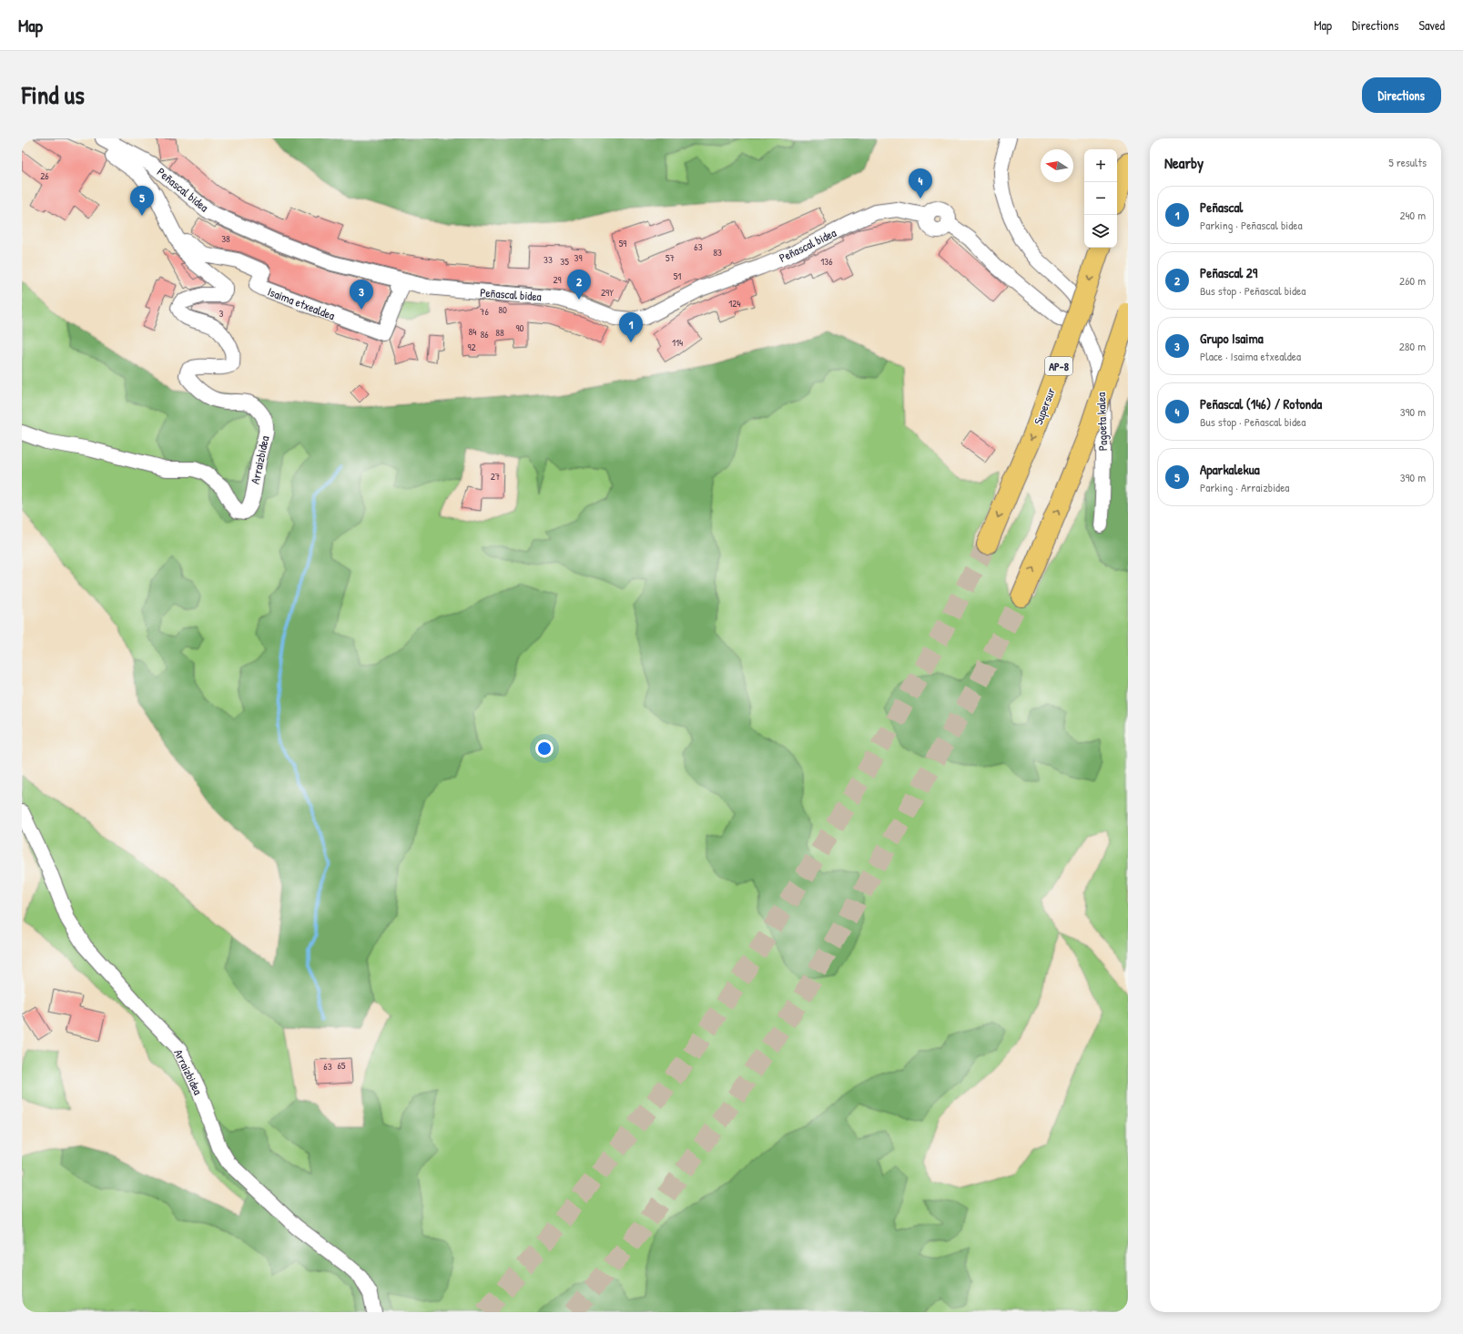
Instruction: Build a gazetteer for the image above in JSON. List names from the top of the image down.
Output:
{
  "streets": {
    "highway": ["AP-8", "Supersur"],
    "street": [
      "Peñascal bidea",
      "Isaima etxealdea",
      "Pagoeta kalea",
      "Arraizbidea"
    ]
  },
  "crossings": [
    ["Peñascal bidea", "Isaima etxealdea"],
    ["Peñascal bidea", "Pagoeta kalea"],
    ["Peñascal bidea", "Arraizbidea"]
  ],
  "house_numbers": [
    "26",
    "38",
    "59",
    "63",
    "83",
    "39",
    "57",
    "33",
    "35",
    "136",
    "51",
    "29",
    "29Y",
    "124",
    "80",
    "76",
    "3",
    "90",
    "84",
    "88",
    "86",
    "114",
    "92",
    "27",
    "65",
    "63"
  ],
  "north": "left",
  "page": {
    "header": "Map",
    "nav": ["Map", "Directions", "Saved"],
    "title": "Find us",
    "buttons": "Directions",
    "heading": ["Nearby", "5 results"],
    "map_buttons": ["+", "−"],
    "pins": [
      "4",
      "5",
      "2",
      "3",
      "1"
    ],
    "list": [
      {
        "mark": "1",
        "name": "Peñascal",
        "note": "Parking · Peñascal bidea",
        "value": "240 m"
      },
      {
        "mark": "2",
        "name": "Peñascal 29",
        "note": "Bus stop · Peñascal bidea",
        "value": "260 m"
      },
      {
        "mark": "3",
        "name": "Grupo Isaima",
        "note": "Place · Isaima etxealdea",
        "value": "280 m"
      },
      {
        "mark": "4",
        "name": "Peñascal (146) / Rotonda",
        "note": "Bus stop · Peñascal bidea",
        "value": "390 m"
      },
      {
        "mark": "5",
        "name": "Aparkalekua",
        "note": "Parking · Arraizbidea",
        "value": "390 m"
      }
    ]
  }
}
